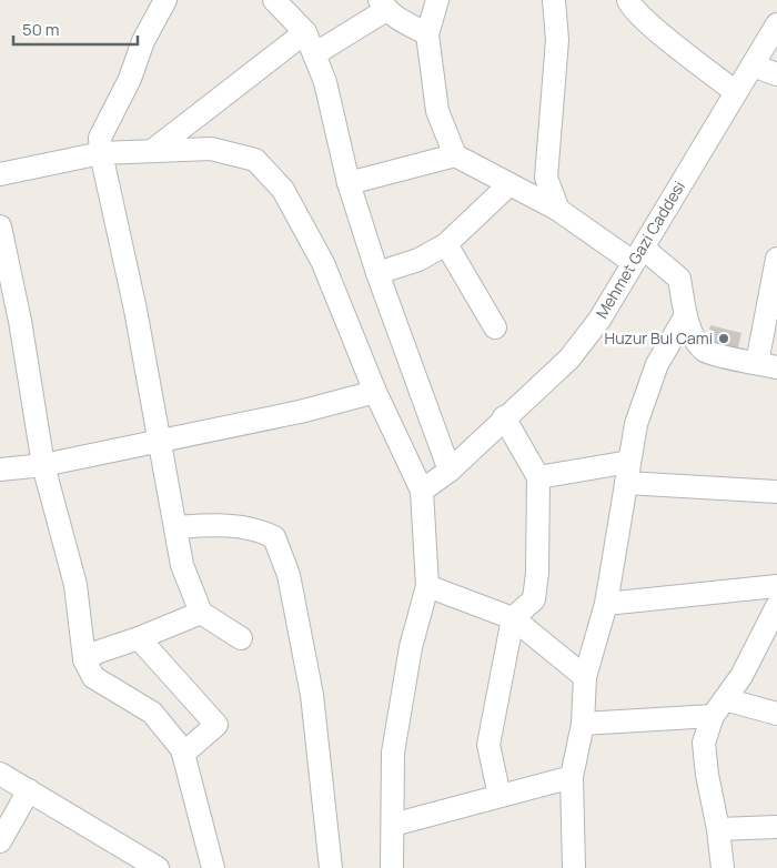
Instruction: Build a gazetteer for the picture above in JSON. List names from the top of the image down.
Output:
{
  "streets": {
    "street": ["Mehmet Gazi Caddesi"]
  },
  "places": ["Huzur Bul Cami"],
  "scale_bar": "50 m"
}
